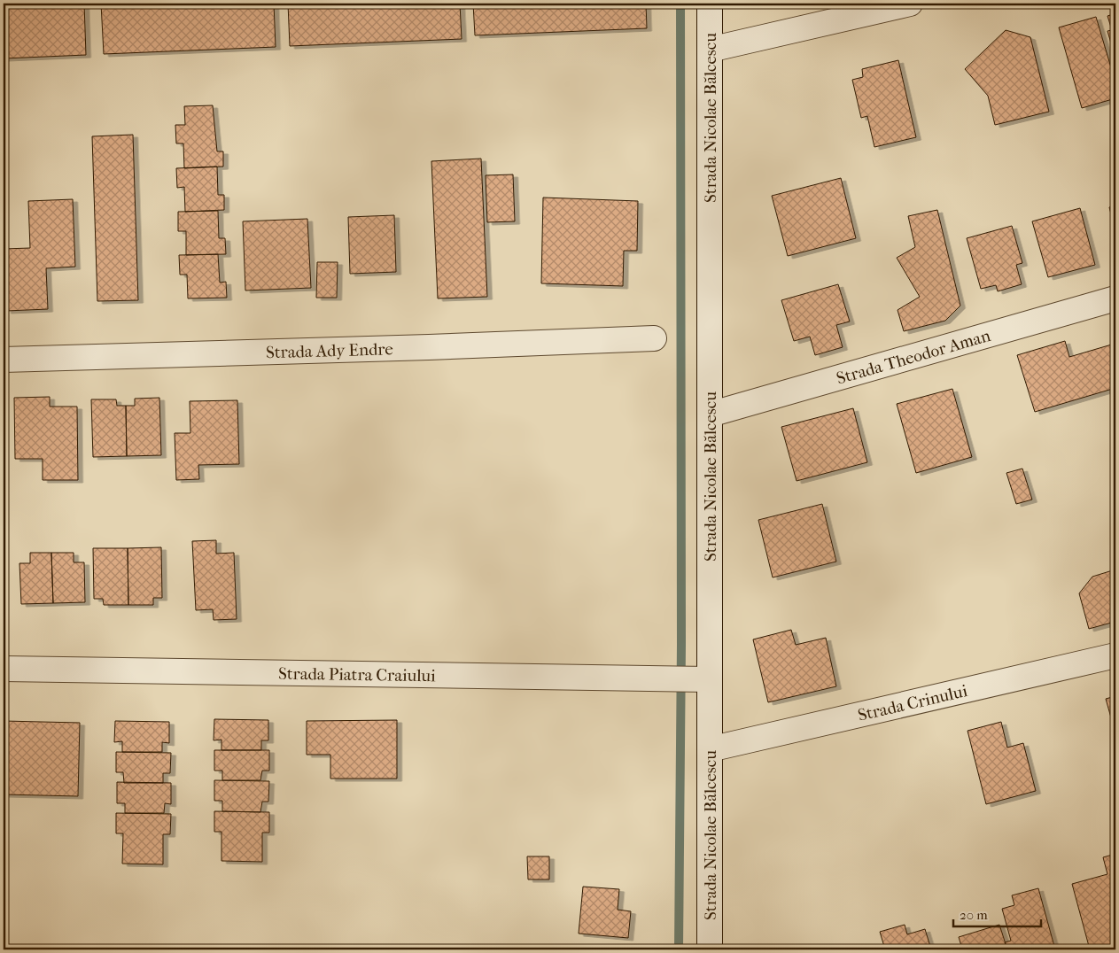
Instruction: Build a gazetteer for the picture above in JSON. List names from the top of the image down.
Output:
{
  "streets": {
    "street": [
      "Strada Nicolae Bălcescu",
      "Strada Ady Endre",
      "Strada Theodor Aman",
      "Strada Piatra Craiului",
      "Strada Crinului"
    ]
  },
  "crossings": [
    ["Strada Nicolae Bălcescu", "Strada Theodor Aman"],
    ["Strada Nicolae Bălcescu", "Strada Piatra Craiului"],
    ["Strada Nicolae Bălcescu", "Strada Crinului"]
  ],
  "scale_bar": "20 m"
}
